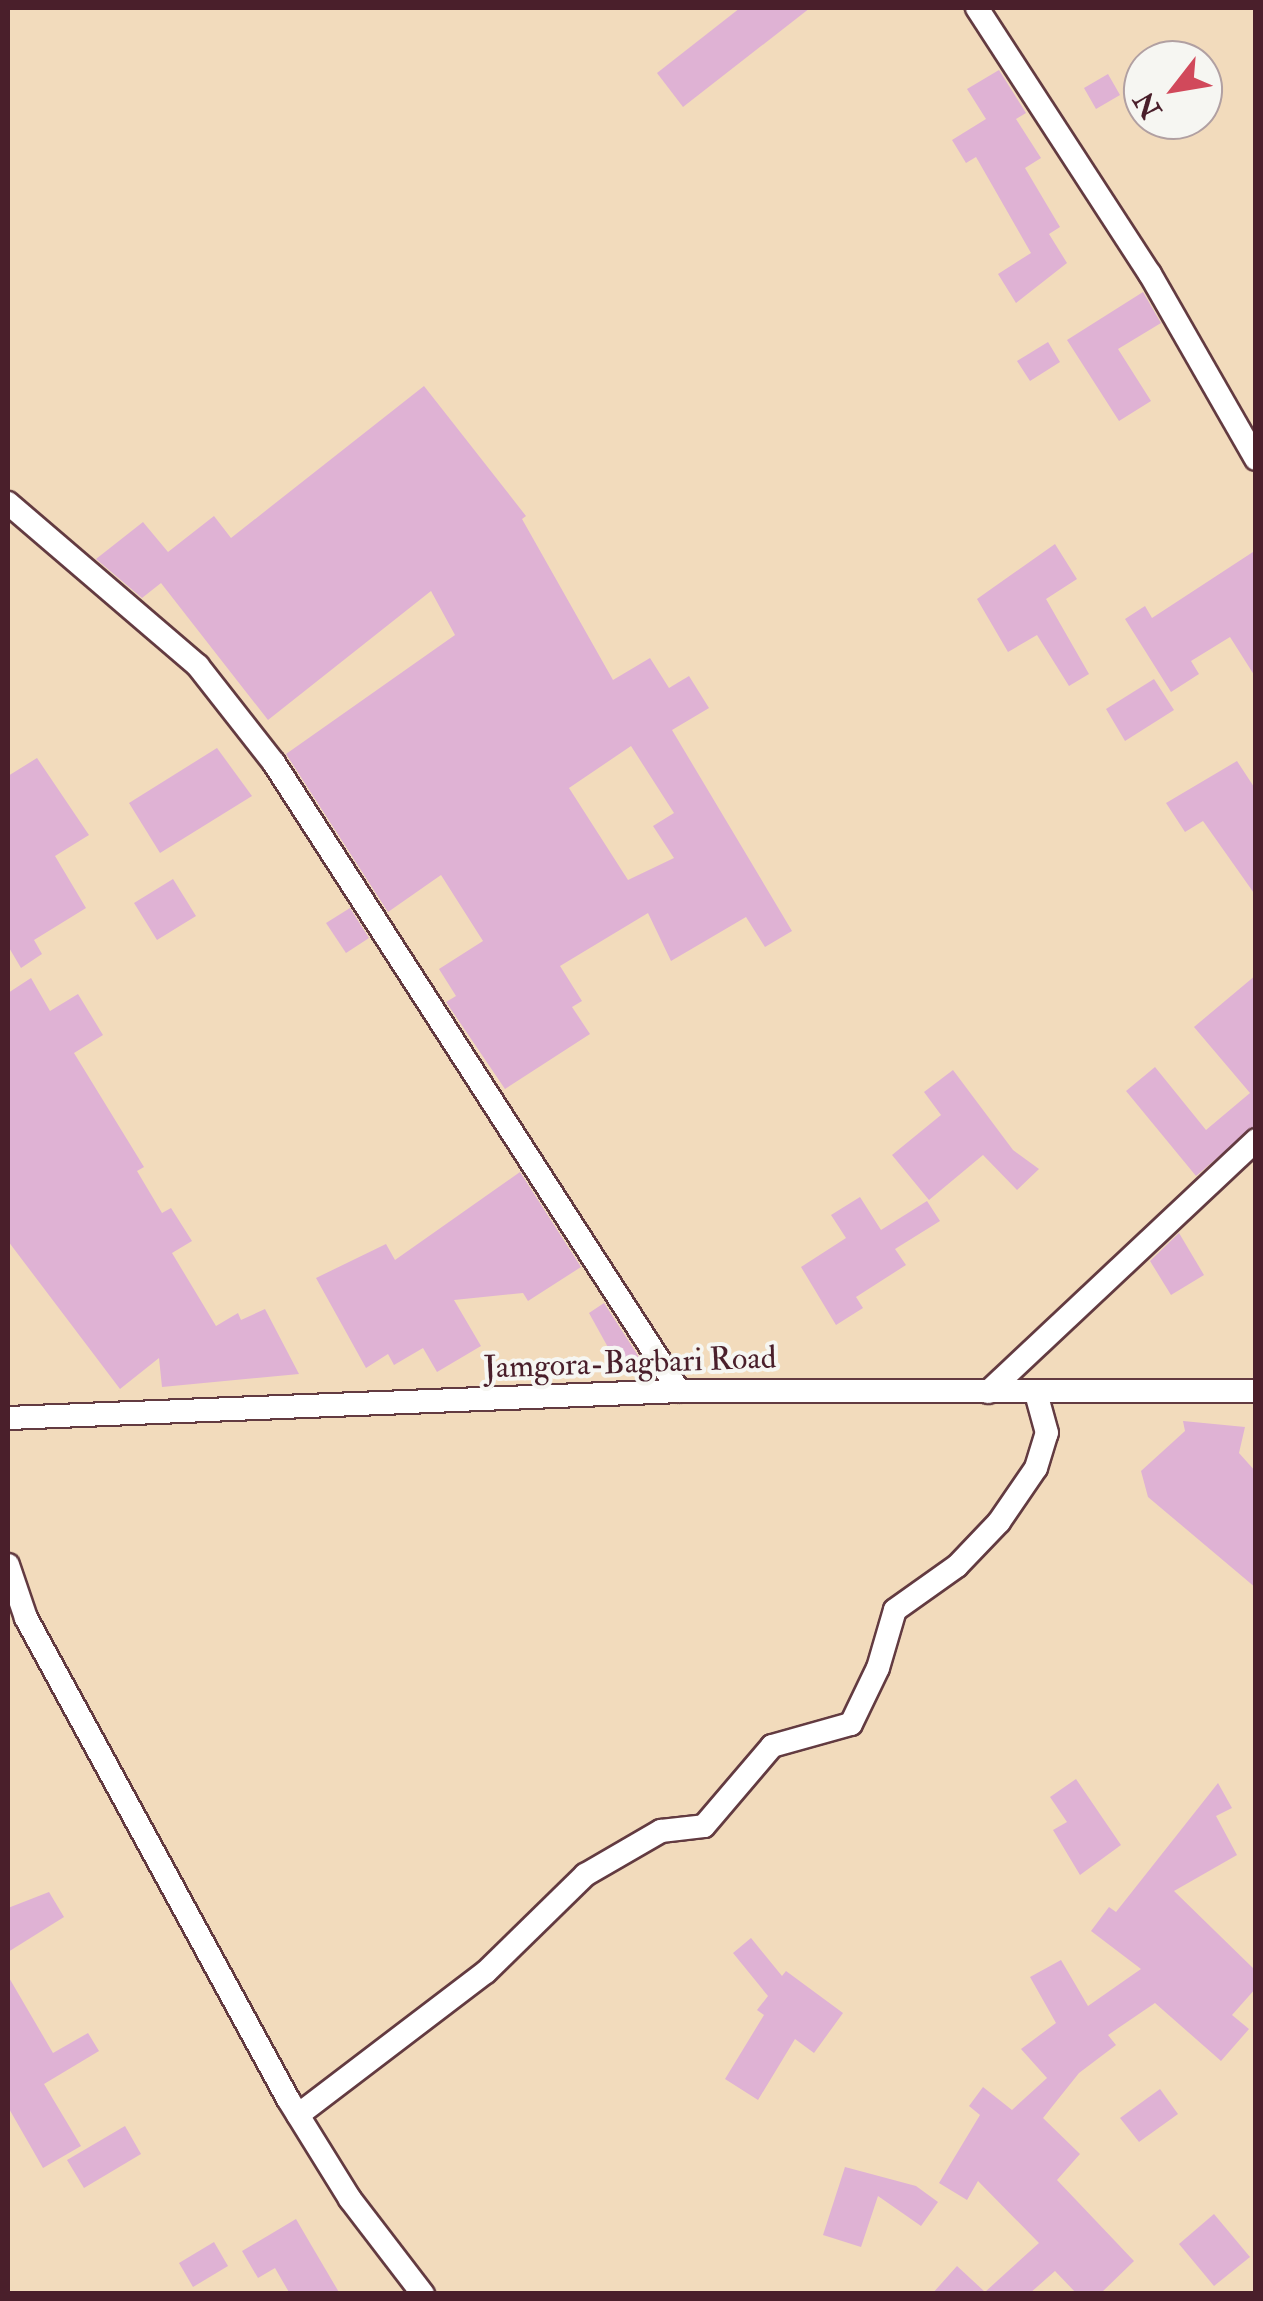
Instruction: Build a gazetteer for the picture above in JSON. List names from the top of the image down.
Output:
{
  "streets": {
    "street": ["Jamgora-Bagbari Road"]
  },
  "north": "bottom left"
}
